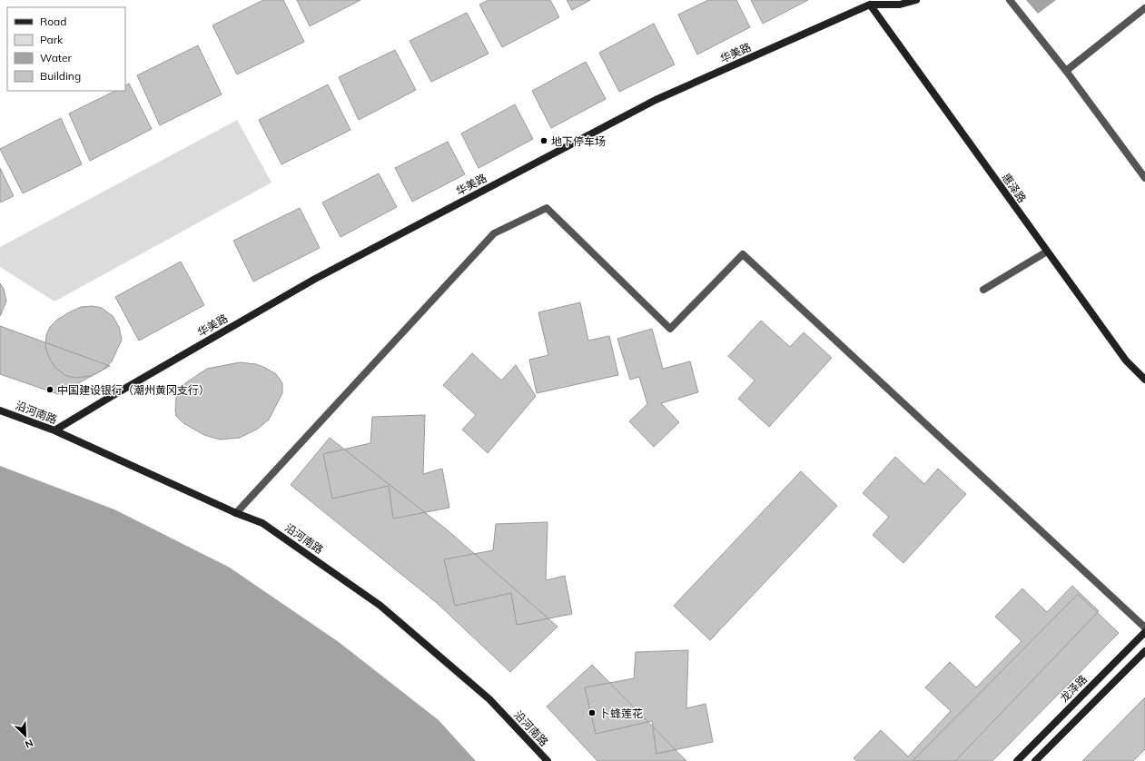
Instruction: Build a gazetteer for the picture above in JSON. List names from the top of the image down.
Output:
{
  "streets": {
    "street": [
      "华美路",
      "惠泽路",
      "沿河南路",
      "龙泽路"
    ]
  },
  "crossings": [
    ["华美路", "惠泽路"],
    ["华美路", "沿河南路"]
  ],
  "places": ["地下停车场", "中国建设银行（潮州黄冈支行）", "卜蜂莲花"],
  "legend": [
    "Road",
    "Park",
    "Water",
    "Building"
  ],
  "north": "bottom right"
}
